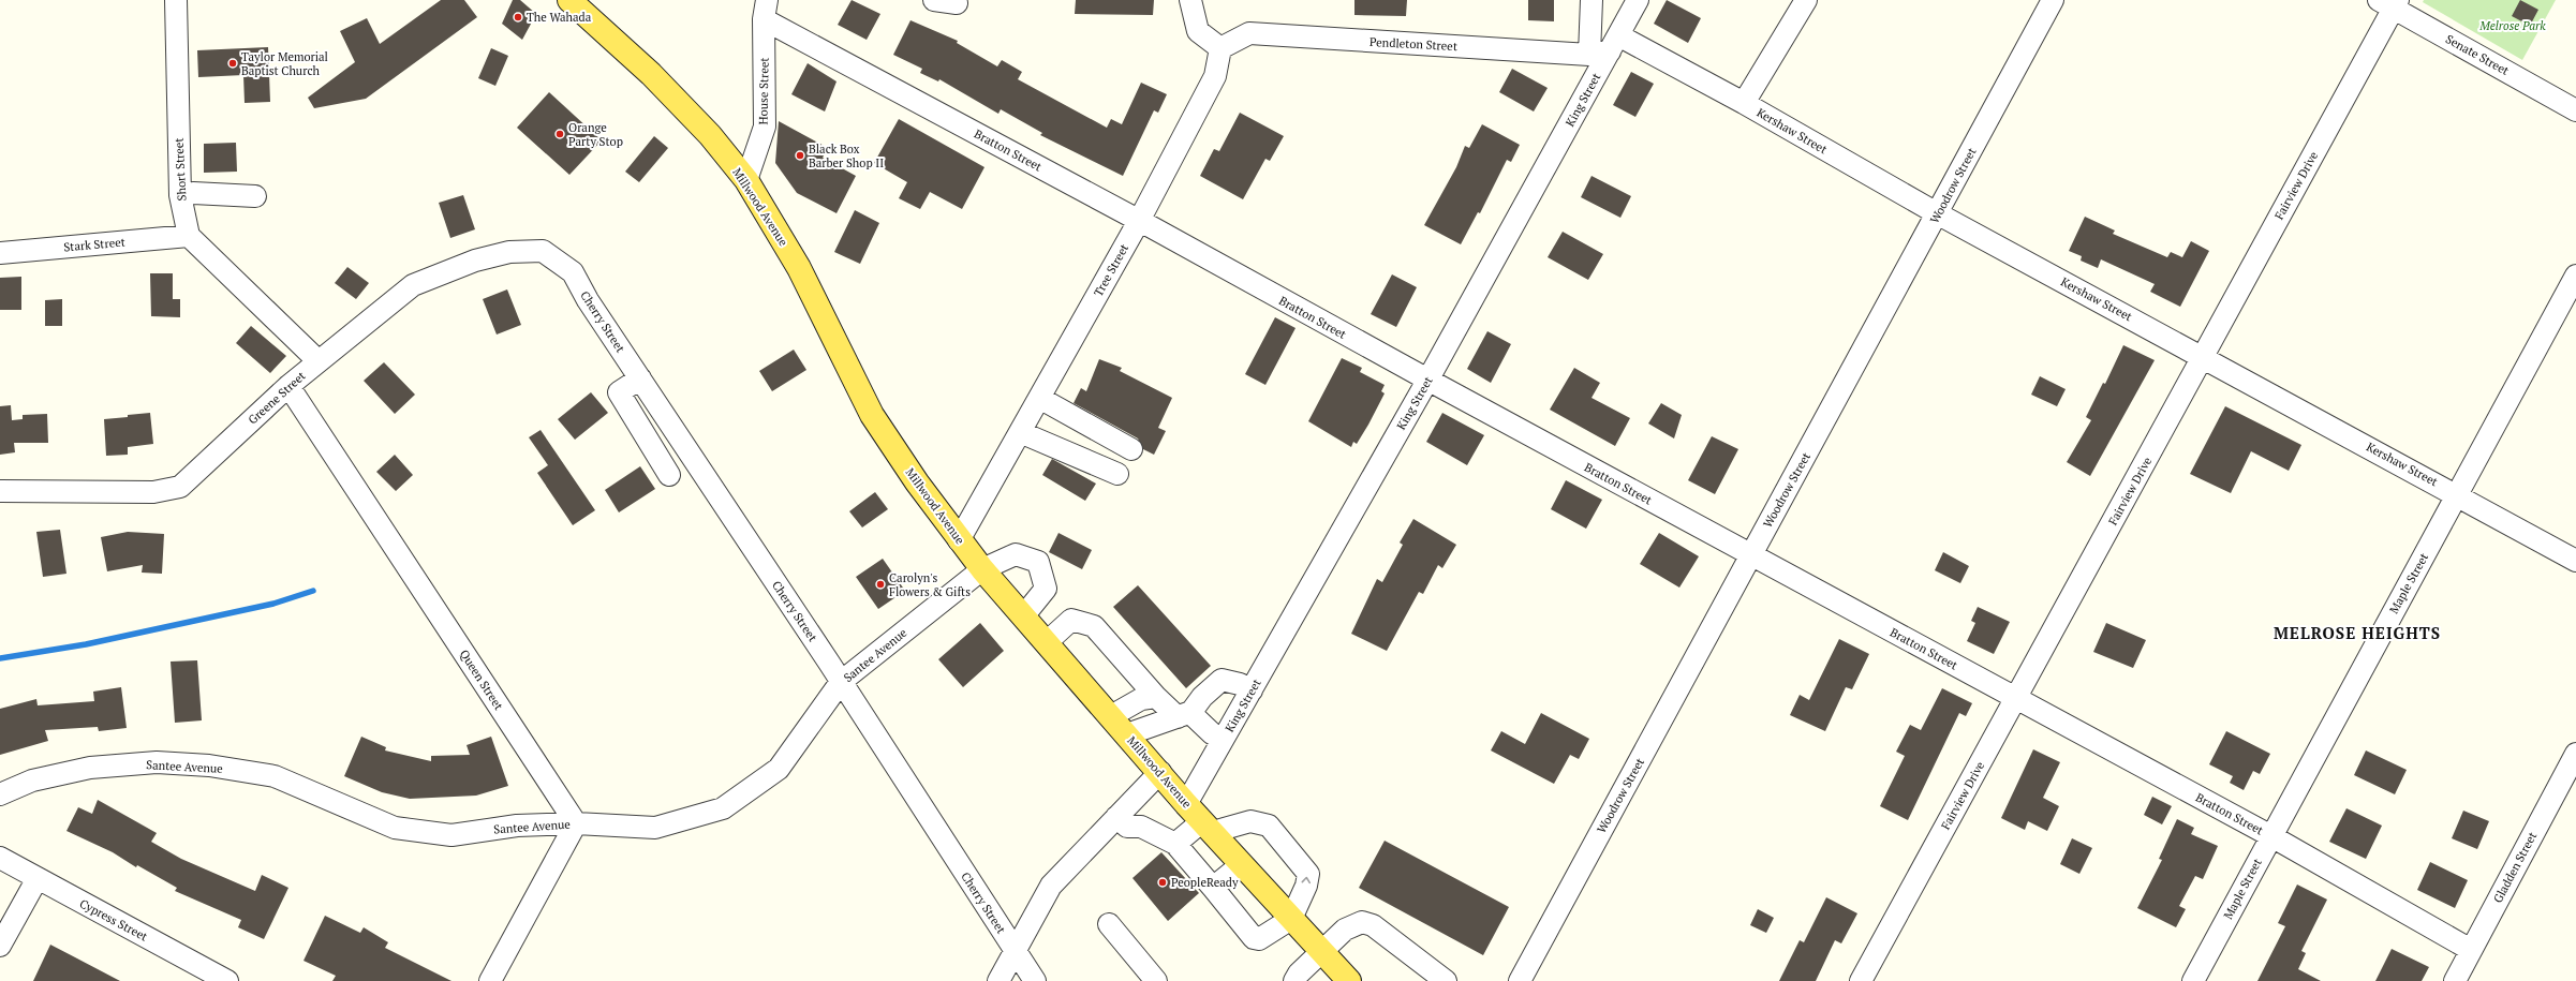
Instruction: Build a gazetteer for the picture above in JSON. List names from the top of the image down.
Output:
{
  "streets": {
    "main road": ["Millwood Avenue"],
    "street": [
      "Pendleton Street",
      "Senate Street",
      "House Street",
      "King Street",
      "Kershaw Street",
      "Bratton Street",
      "Short Street",
      "Woodrow Street",
      "Fairview Drive",
      "Stark Street",
      "Tree Street",
      "Cherry Street",
      "Greene Street",
      "Maple Street",
      "Santee Avenue",
      "Queen Street",
      "Gladden Street",
      "Cypress Street"
    ]
  },
  "crossings": [
    ["Pendleton Street", "King Street"],
    ["Pendleton Street", "Kershaw Street"],
    ["Pendleton Street", "Tree Street"],
    ["Senate Street", "Fairview Drive"],
    ["House Street", "Bratton Street"],
    ["House Street", "Millwood Avenue"],
    ["King Street", "Kershaw Street"],
    ["King Street", "Bratton Street"],
    ["King Street", "Millwood Avenue"],
    ["Kershaw Street", "Woodrow Street"],
    ["Kershaw Street", "Fairview Drive"],
    ["Kershaw Street", "Maple Street"],
    ["Bratton Street", "Woodrow Street"],
    ["Bratton Street", "Fairview Drive"],
    ["Bratton Street", "Tree Street"],
    ["Bratton Street", "Maple Street"],
    ["Bratton Street", "Gladden Street"],
    ["Short Street", "Stark Street"],
    ["Millwood Avenue", "Tree Street"],
    ["Millwood Avenue", "Santee Avenue"],
    ["Cherry Street", "Greene Street"],
    ["Cherry Street", "Santee Avenue"],
    ["Greene Street", "Queen Street"],
    ["Santee Avenue", "Queen Street"]
  ],
  "districts": ["MELROSE HEIGHTS"],
  "parks": ["Melrose Park"],
  "places": [
    "The Wahada",
    "Taylor Memorial Baptist Church",
    "Orange Party Stop",
    "Black Box Barber Shop II",
    "Carolyn's Flowers & Gifts",
    "PeopleReady"
  ]
}
